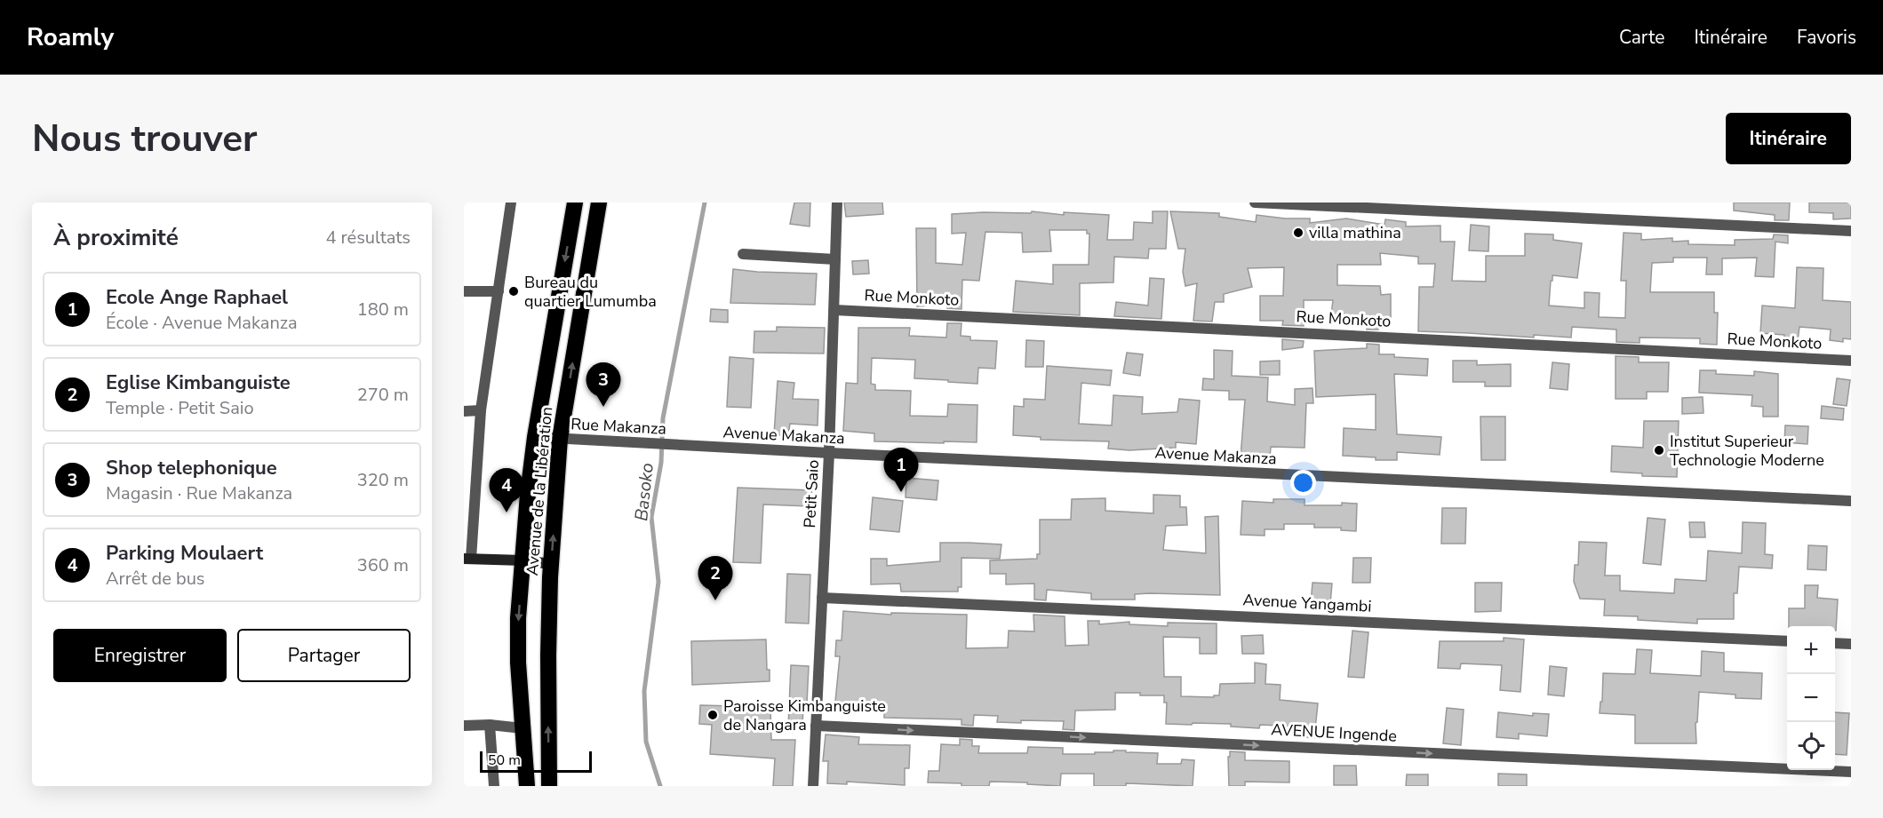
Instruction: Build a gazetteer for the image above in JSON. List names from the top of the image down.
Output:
{
  "streets": {
    "highway": ["Avenue de la Libération"],
    "street": [
      "Rue Monkoto",
      "Rue Makanza",
      "Avenue Makanza",
      "Petit Saio",
      "Avenue Yangambi",
      "AVENUE Ingende"
    ]
  },
  "crossings": [
    ["Rue Monkoto", "Petit Saio"],
    ["Rue Makanza", "Avenue Makanza"],
    ["Rue Makanza", "Avenue de la Libération"],
    ["Avenue Makanza", "Petit Saio"],
    ["Petit Saio", "Avenue Yangambi"],
    ["Petit Saio", "AVENUE Ingende"]
  ],
  "one_way": ["AVENUE Ingende"],
  "water": ["Basoko"],
  "places": [
    "villa mathina",
    "Bureau du quartier Lumumba",
    "Institut Superieur Technologie Moderne",
    "Paroisse Kimbanguiste de Nangara"
  ],
  "scale_bar": "50 m",
  "page": {
    "header": "Roamly",
    "nav": ["Carte", "Itinéraire", "Favoris"],
    "buttons": [
      "Itinéraire",
      ["Enregistrer", "Partager"]
    ],
    "title": "Nous trouver",
    "heading": ["À proximité", "4 résultats"],
    "list": [
      {
        "mark": "1",
        "name": "Ecole Ange Raphael",
        "note": "École · Avenue Makanza",
        "value": "180 m"
      },
      {
        "mark": "2",
        "name": "Eglise Kimbanguiste",
        "note": "Temple · Petit Saio",
        "value": "270 m"
      },
      {
        "mark": "3",
        "name": "Shop telephonique",
        "note": "Magasin · Rue Makanza",
        "value": "320 m"
      },
      {
        "mark": "4",
        "name": "Parking Moulaert",
        "note": "Arrêt de bus",
        "value": "360 m"
      }
    ],
    "pins": [
      "3",
      "1",
      "4",
      "2"
    ],
    "map_buttons": ["+", "−"],
    "scale": "50 m"
  }
}
